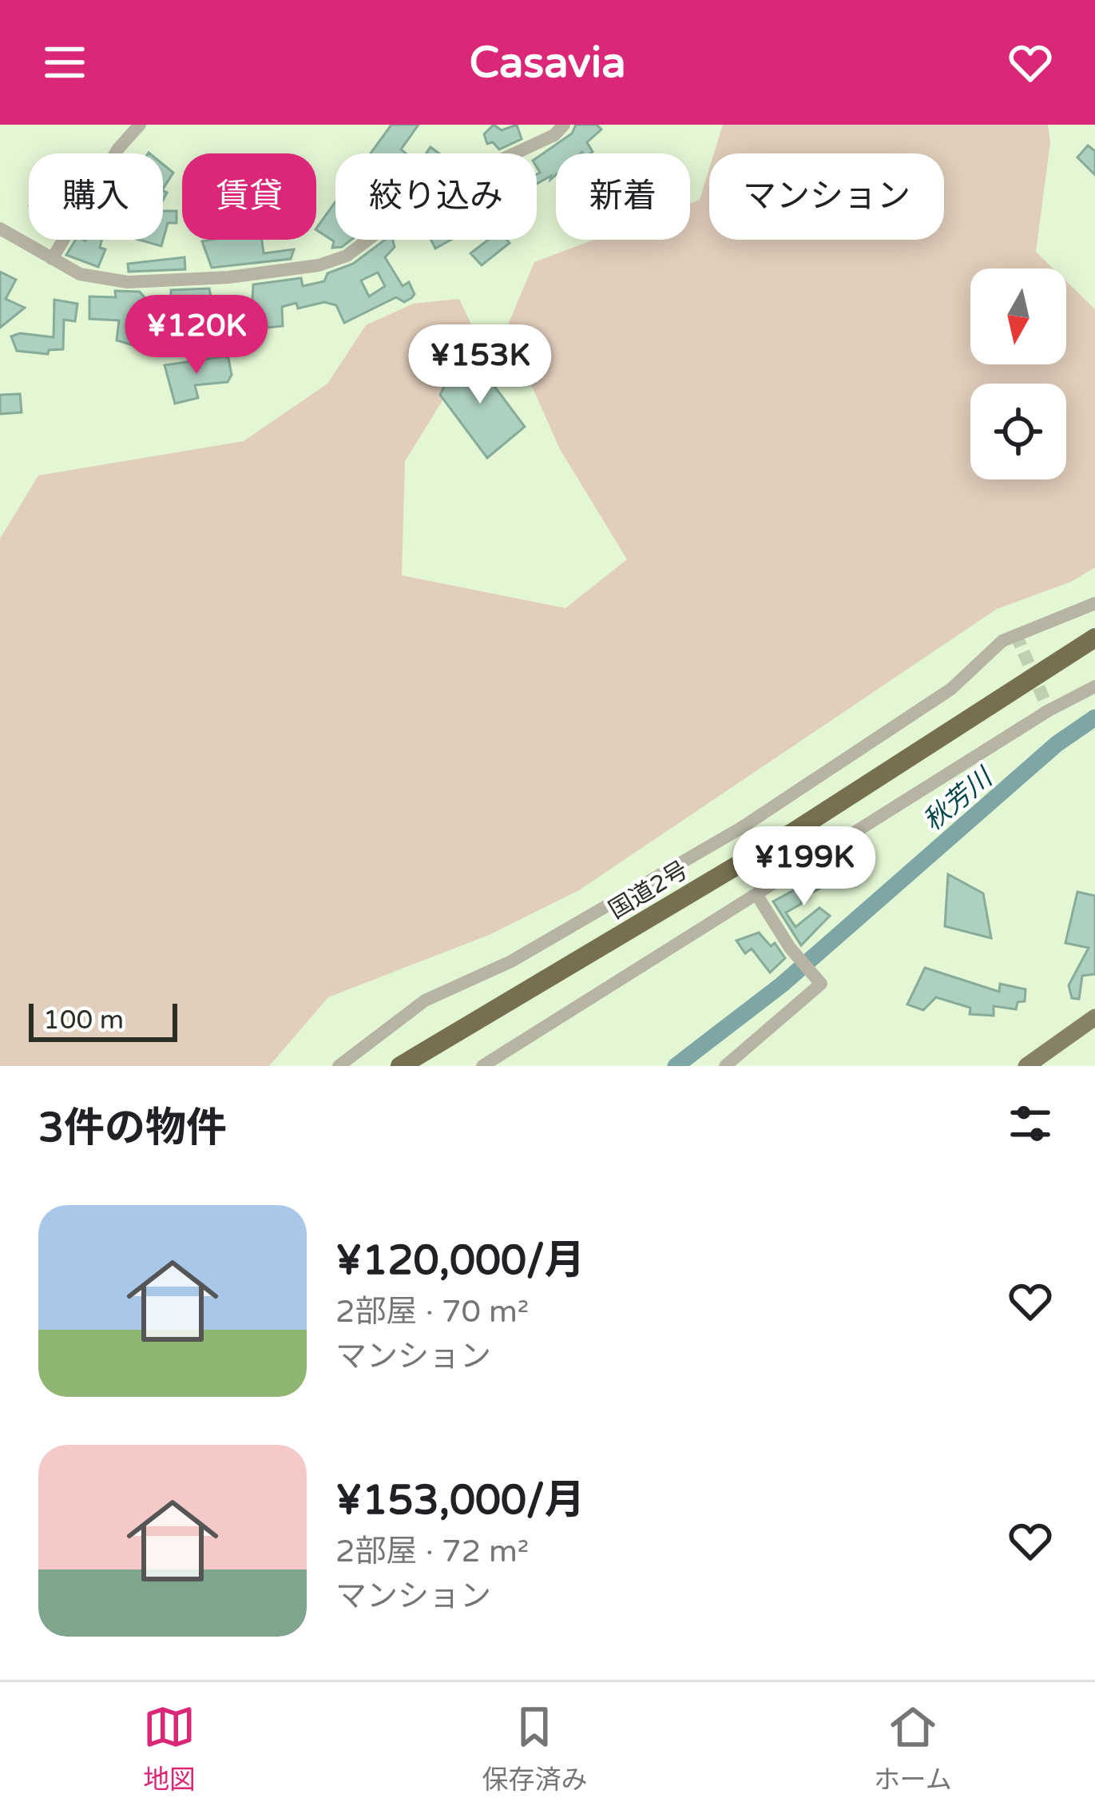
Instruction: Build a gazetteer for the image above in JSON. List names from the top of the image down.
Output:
{
  "streets": {
    "highway": ["国道2号"]
  },
  "water": ["秋芳川"],
  "scale_bar": "100 m",
  "north": "bottom",
  "page": {
    "header": "Casavia",
    "chip": [
      "購入",
      "賃貸",
      "絞り込み",
      "新着",
      "マンション"
    ],
    "price": ["¥120K", "¥153K", "¥199K"],
    "scale": "100 m",
    "heading": "3件の物件",
    "list": [
      {
        "name": "¥120,000/月",
        "note": "2部屋 · 70 m² · マンション"
      },
      {
        "name": "¥153,000/月",
        "note": "2部屋 · 72 m² · マンション"
      }
    ],
    "tabs": ["地図", "保存済み", "ホーム"]
  }
}
